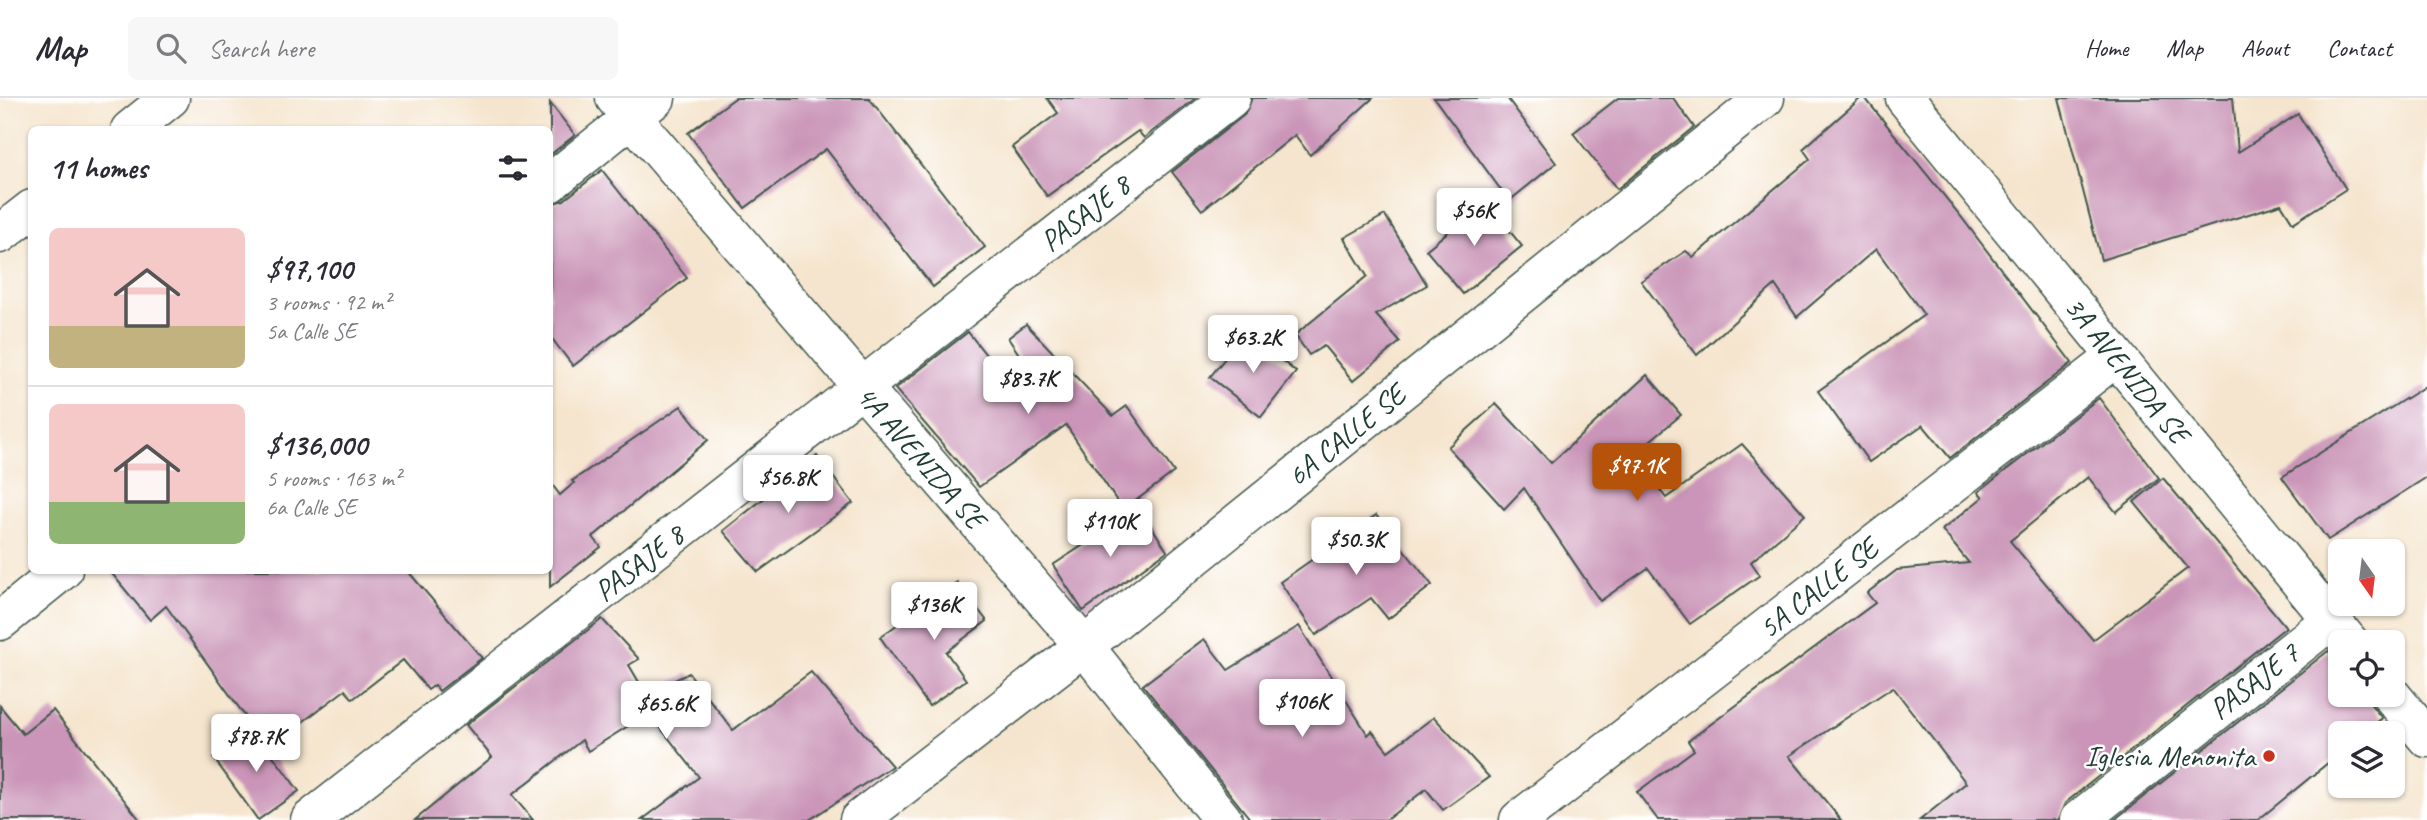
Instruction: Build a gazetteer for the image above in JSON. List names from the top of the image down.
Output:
{
  "streets": {
    "street": [
      "PASAJE 8",
      "3A AVENIDA SE",
      "6A CALLE SE",
      "4A AVENIDA SE",
      "5A CALLE SE",
      "PASAJE 7"
    ]
  },
  "crossings": [
    ["PASAJE 8", "4A AVENIDA SE"],
    ["3A AVENIDA SE", "5A CALLE SE"],
    ["6A CALLE SE", "4A AVENIDA SE"]
  ],
  "places": ["Iglesia Menonita"],
  "north": "bottom",
  "page": {
    "header": "Map",
    "search": "Search here",
    "nav": [
      "Home",
      "Map",
      "About",
      "Contact"
    ],
    "heading": "11 homes",
    "price": [
      "$56K",
      "$63.2K",
      "$83.7K",
      "$97.1K",
      "$56.8K",
      "$110K",
      "$50.3K",
      "$136K",
      "$106K",
      "$65.6K",
      "$78.7K"
    ],
    "list": [
      {
        "name": "$97,100",
        "note": "3 rooms · 92 m² · 5a Calle SE"
      },
      {
        "name": "$136,000",
        "note": "5 rooms · 163 m² · 6a Calle SE"
      }
    ]
  }
}
